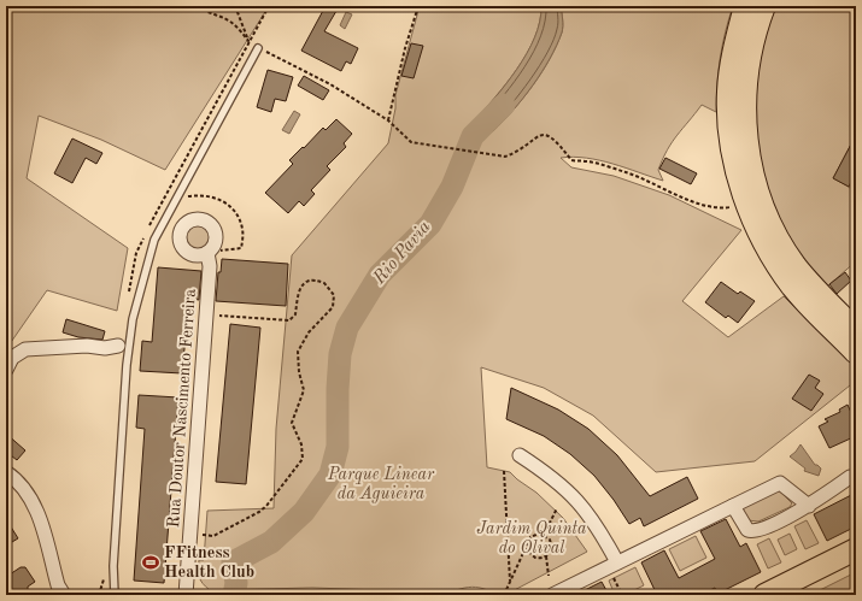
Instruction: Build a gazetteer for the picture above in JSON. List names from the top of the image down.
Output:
{
  "streets": {
    "street": ["Rua Doutor Nascimento Ferreira"]
  },
  "water": ["Rio Pavia"],
  "parks": ["Parque Linear da Aguieira", "Jardim Quinta do Olival"],
  "places": {
    "sports": ["FFitness Health Club"]
  }
}
